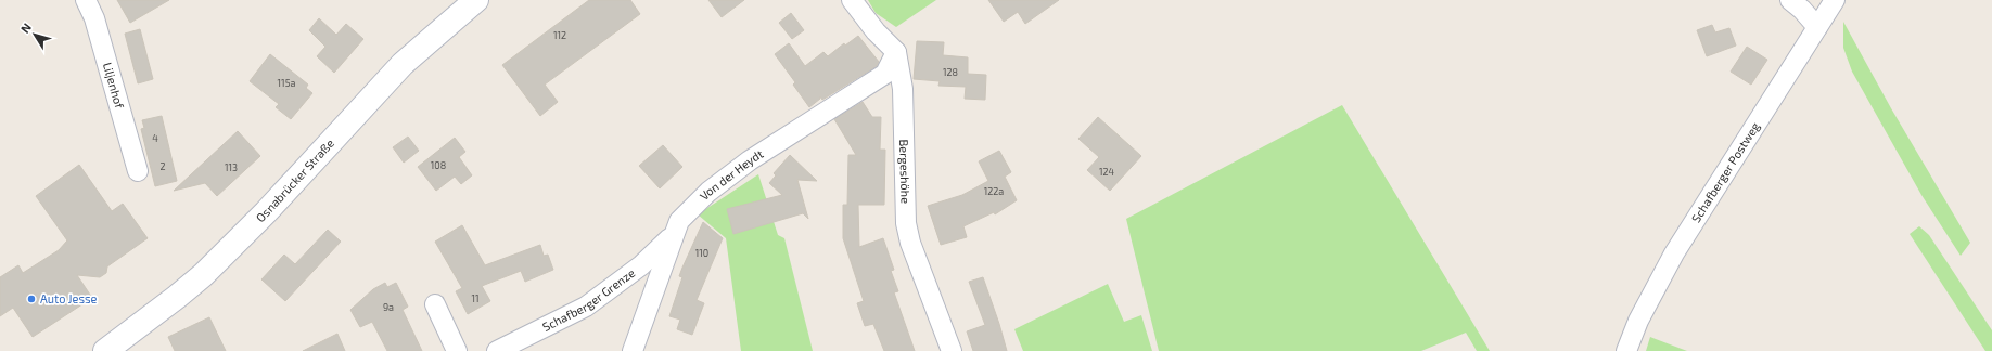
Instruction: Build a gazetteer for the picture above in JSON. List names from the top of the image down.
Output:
{
  "streets": {
    "main road": ["Osnabrücker Straße"],
    "street": [
      "Liljenhof",
      "Bergeshöhe",
      "Schafberger Postweg",
      "Von der Heydt",
      "Schafberger Grenze"
    ]
  },
  "crossings": [
    ["Bergeshöhe", "Von der Heydt"],
    ["Von der Heydt", "Schafberger Grenze"]
  ],
  "places": ["Auto Jesse"],
  "house_numbers": [
    "112",
    "128",
    "115a",
    "4",
    "108",
    "2",
    "113",
    "124",
    "122a",
    "110",
    "11",
    "9a"
  ],
  "north": "top left"
}
